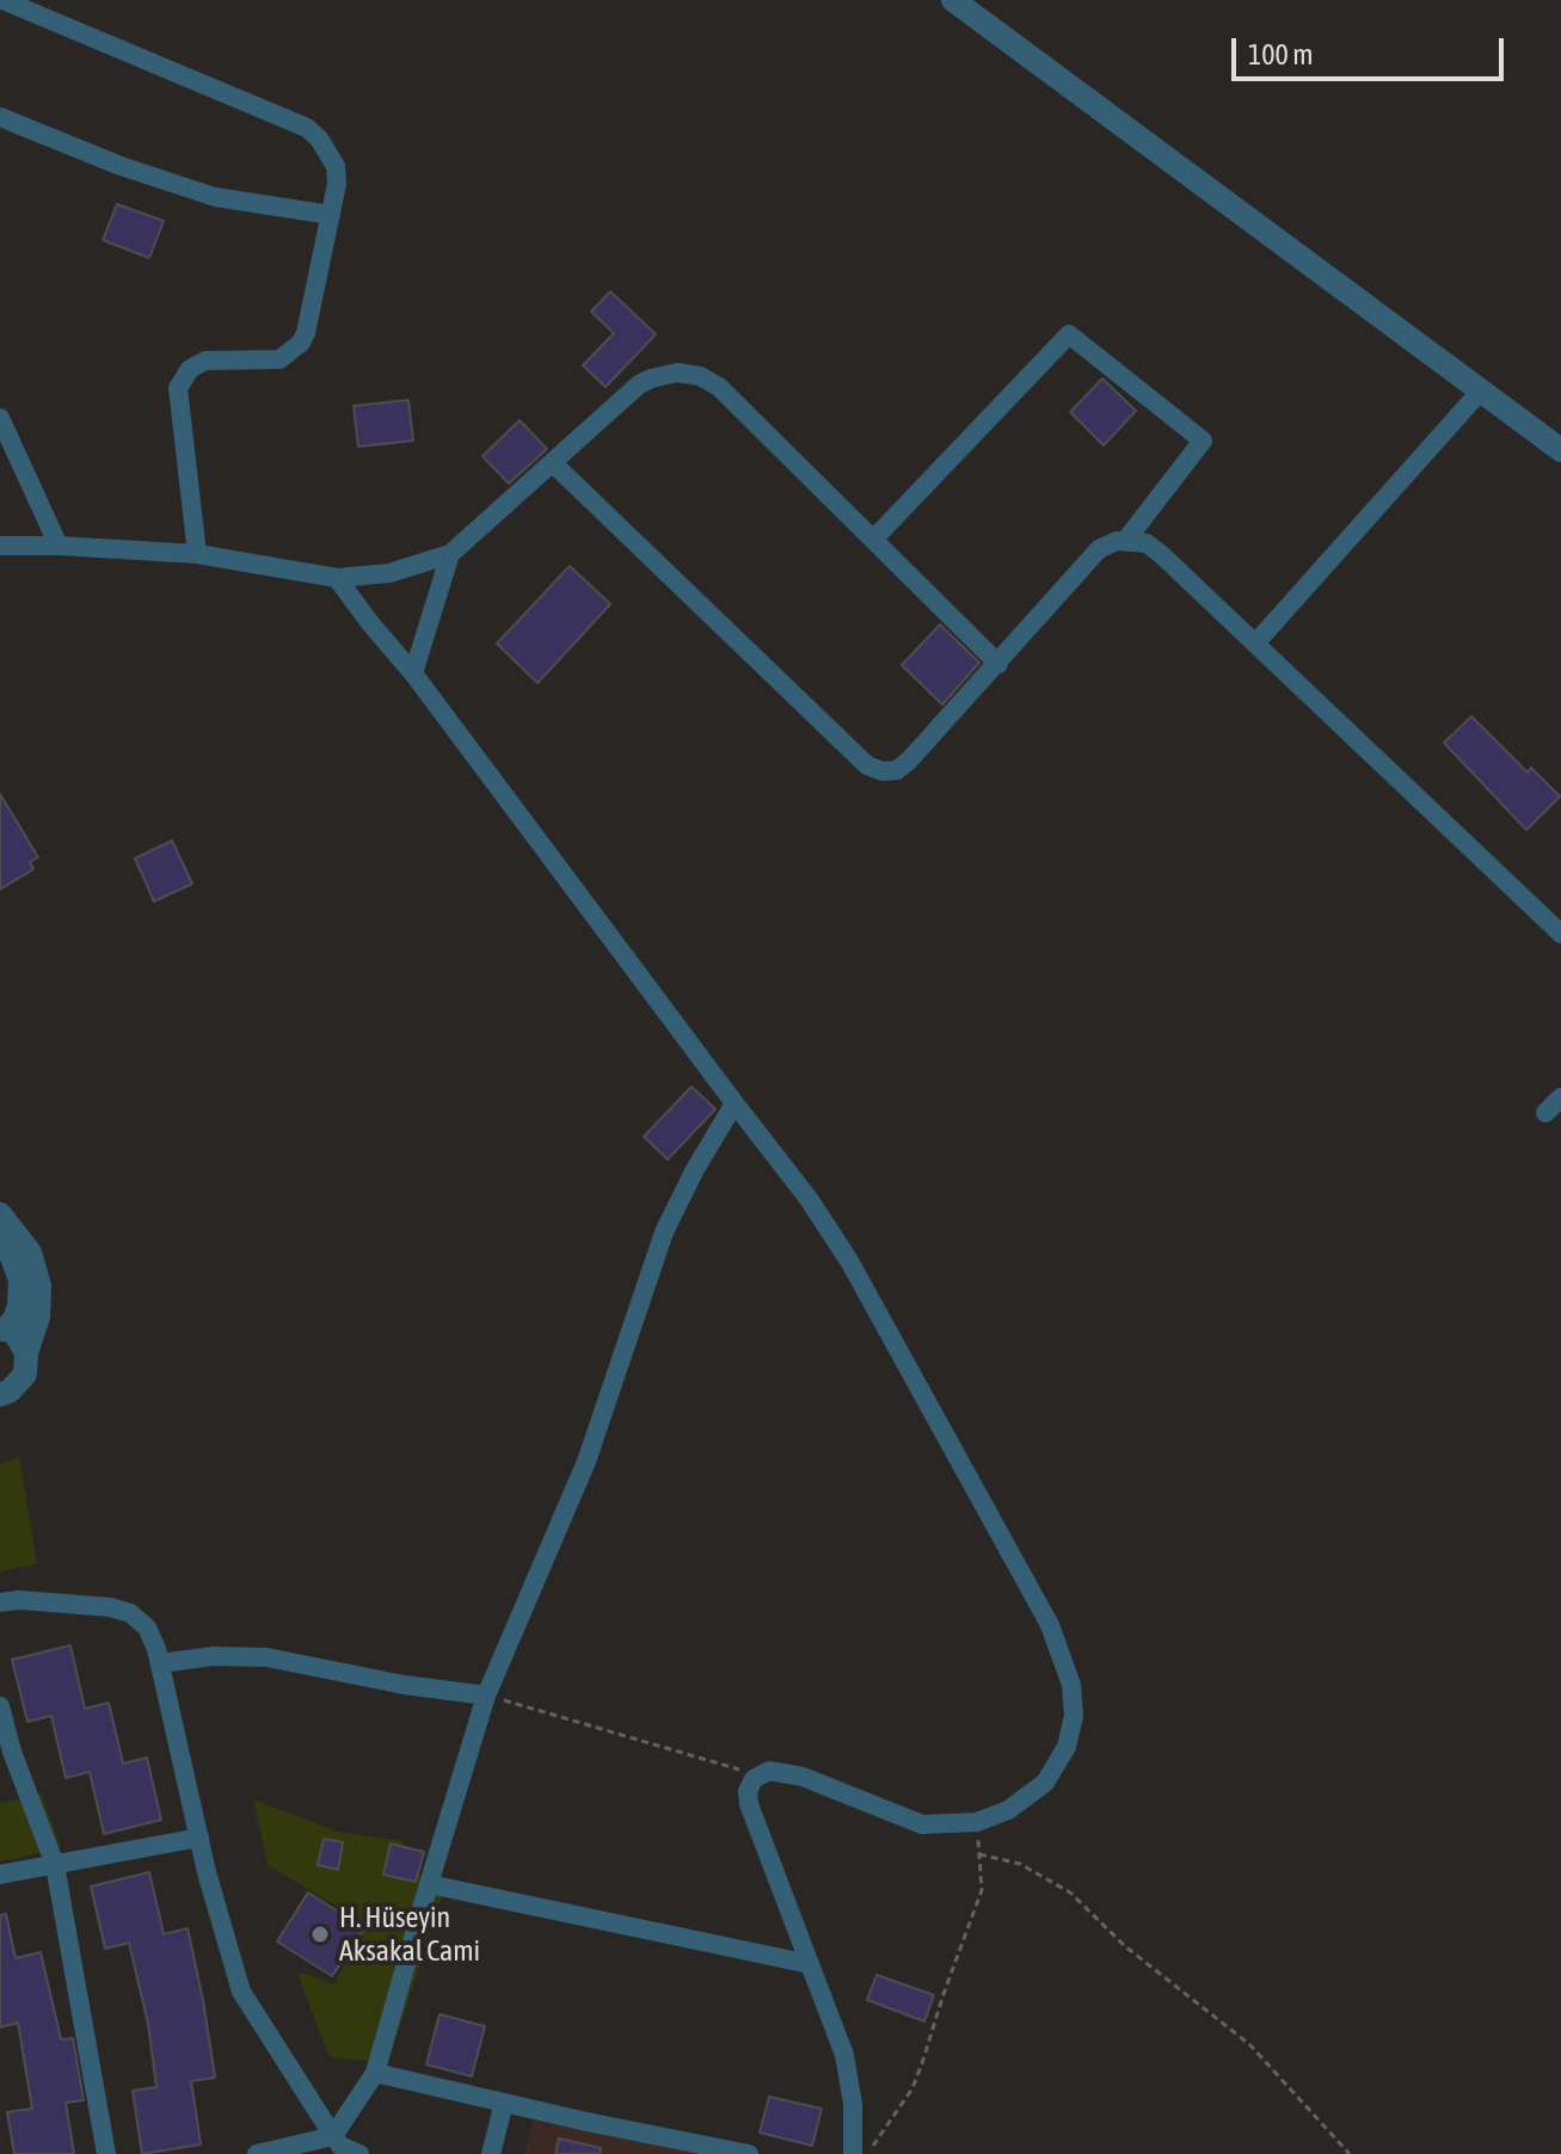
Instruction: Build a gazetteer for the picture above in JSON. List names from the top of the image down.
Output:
{
  "places": ["H. Hüseyin Aksakal Cami"],
  "scale_bar": "100 m"
}
